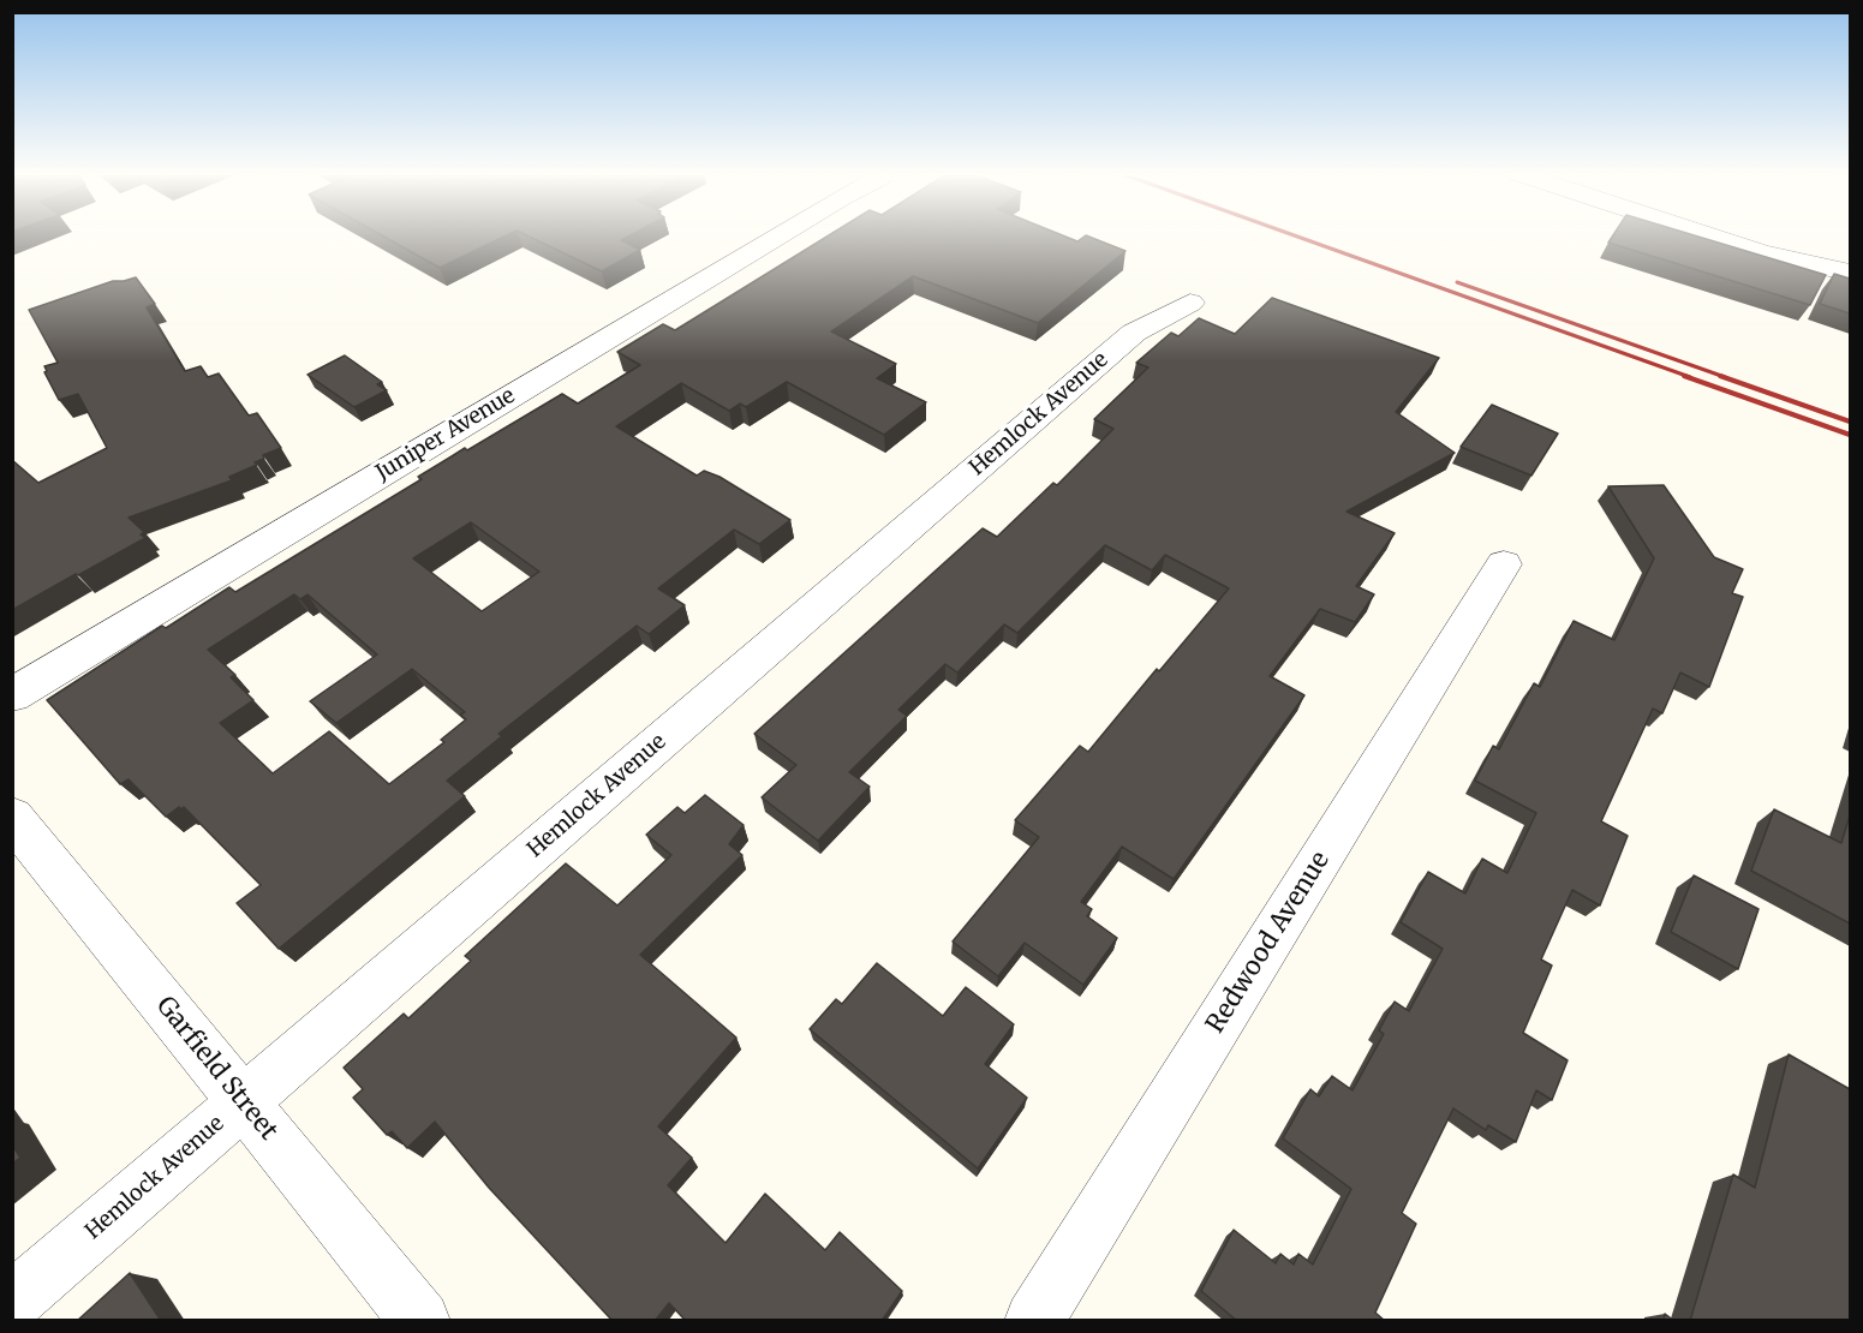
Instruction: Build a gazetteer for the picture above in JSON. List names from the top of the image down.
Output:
{
  "streets": {
    "street": [
      "Hemlock Avenue",
      "Juniper Avenue",
      "Redwood Avenue",
      "Garfield Street"
    ]
  },
  "crossings": [
    ["Hemlock Avenue", "Garfield Street"]
  ]
}
